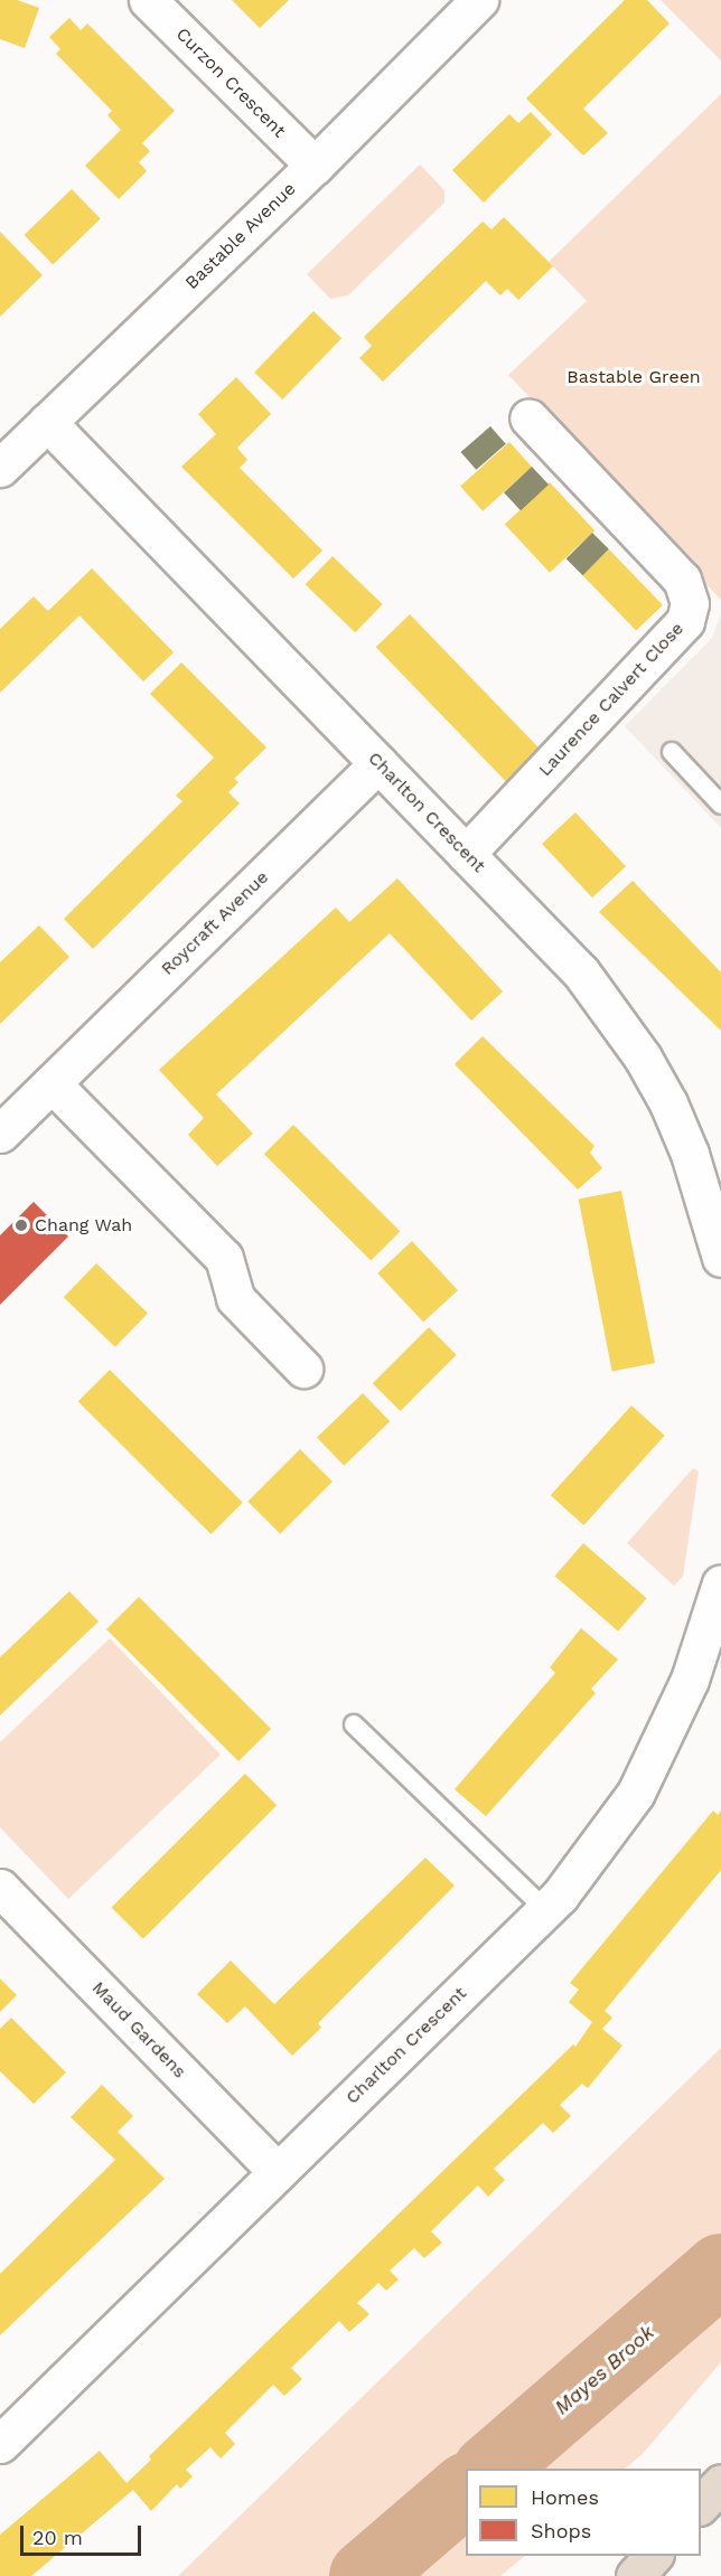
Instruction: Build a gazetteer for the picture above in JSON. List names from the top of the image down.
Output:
{
  "streets": {
    "street": [
      "Curzon Crescent",
      "Bastable Avenue",
      "Laurence Calvert Close",
      "Charlton Crescent",
      "Roycraft Avenue",
      "Maud Gardens"
    ]
  },
  "crossings": [
    ["Curzon Crescent", "Bastable Avenue"],
    ["Bastable Avenue", "Charlton Crescent"],
    ["Laurence Calvert Close", "Charlton Crescent"],
    ["Charlton Crescent", "Roycraft Avenue"],
    ["Charlton Crescent", "Maud Gardens"]
  ],
  "water": ["Mayes Brook"],
  "parks": ["Bastable Green"],
  "places": ["Chang Wah"],
  "legend": ["Homes", "Shops"],
  "scale_bar": "20 m"
}
